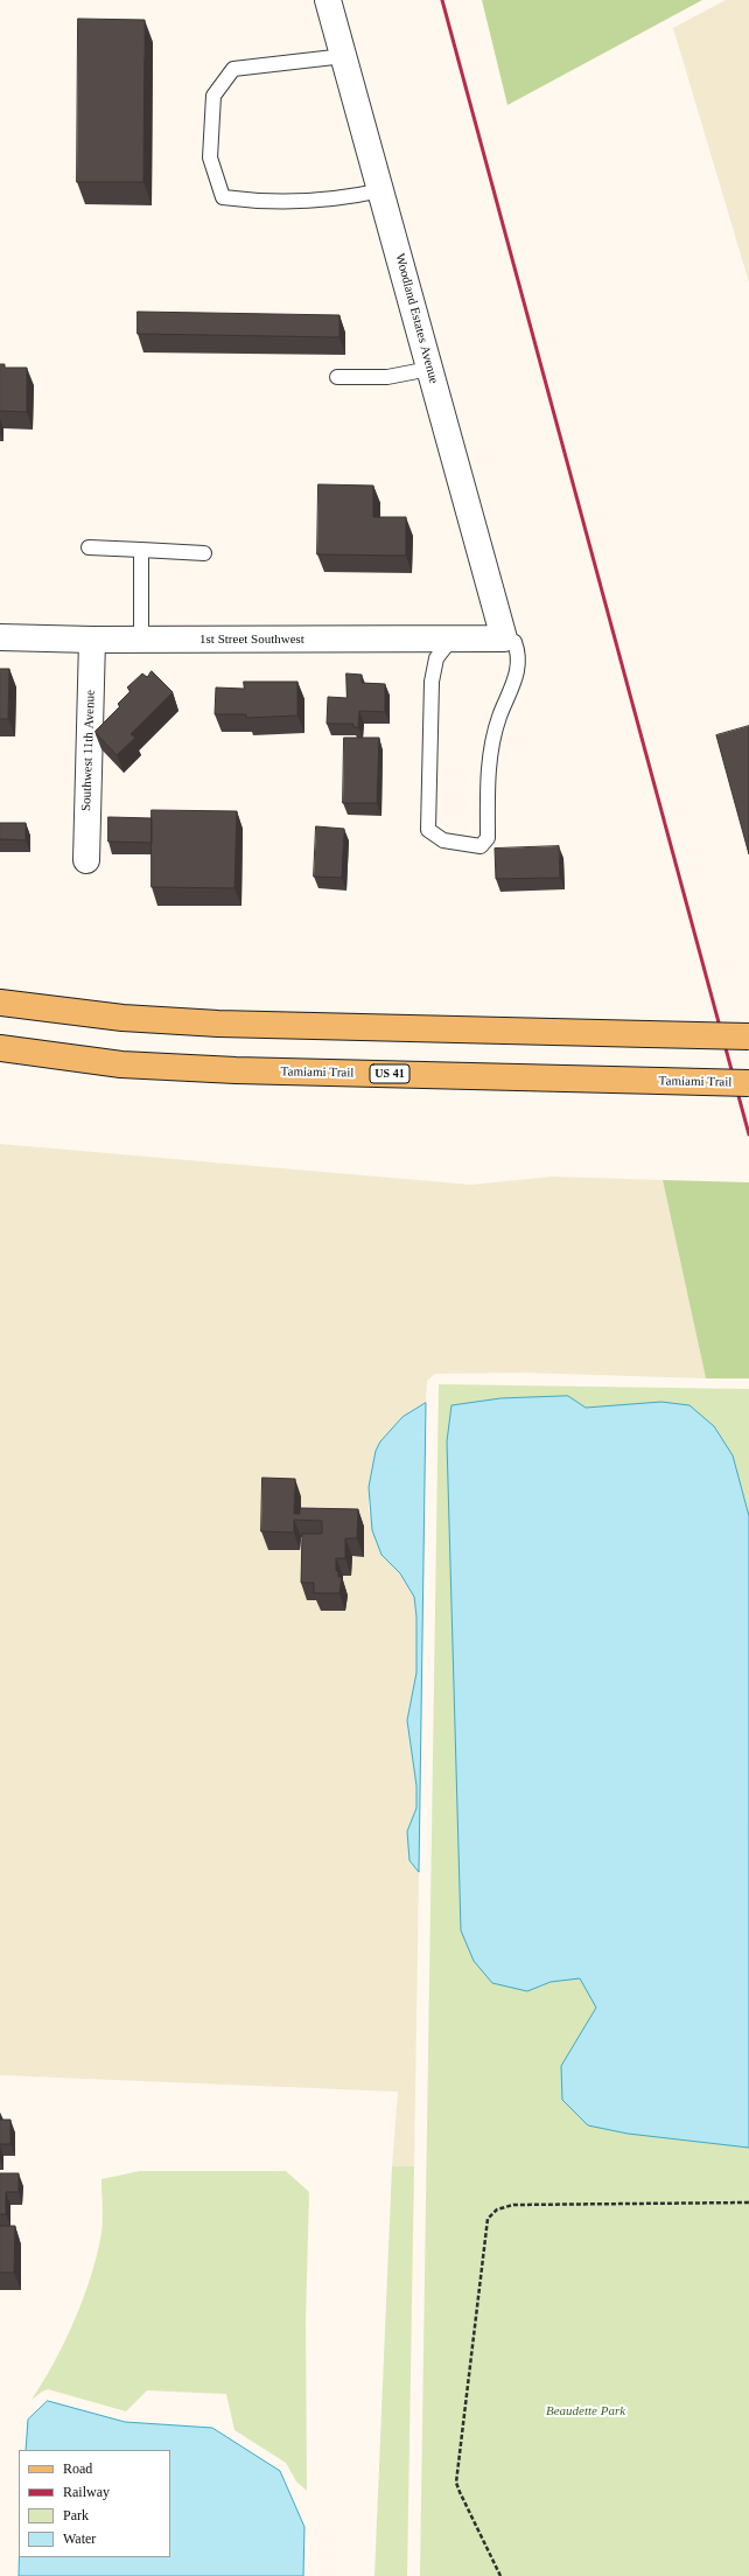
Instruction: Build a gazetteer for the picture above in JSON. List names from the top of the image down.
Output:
{
  "streets": {
    "main road": ["Tamiami Trail", "US 41"],
    "street": ["Woodland Estates Avenue", "1st Street Southwest", "Southwest 11th Avenue"]
  },
  "crossings": [
    ["Woodland Estates Avenue", "1st Street Southwest"],
    ["1st Street Southwest", "Southwest 11th Avenue"]
  ],
  "parks": ["Beaudette Park"],
  "legend": [
    "Road",
    "Railway",
    "Park",
    "Water"
  ]
}
